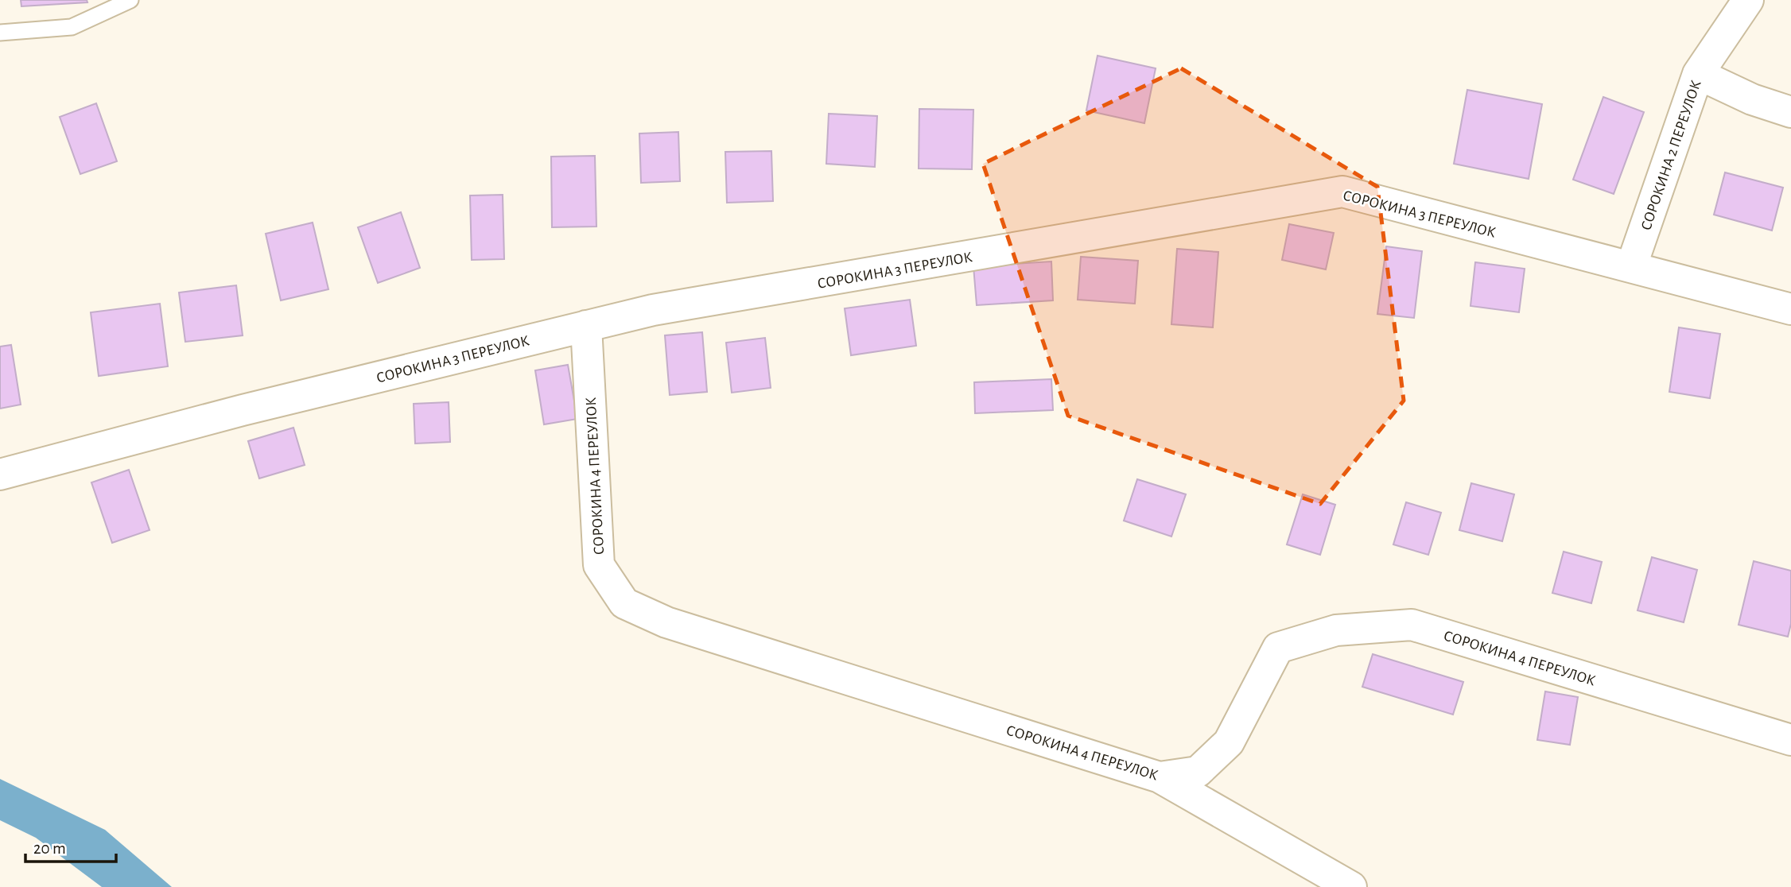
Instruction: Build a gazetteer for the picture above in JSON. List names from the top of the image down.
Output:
{
  "streets": {
    "street": ["СОРОКИНА 2 ПЕРЕУЛОК", "СОРОКИНА 3 ПЕРЕУЛОК", "СОРОКИНА 4 ПЕРЕУЛОК"]
  },
  "crossings": [
    ["СОРОКИНА 2 ПЕРЕУЛОК", "СОРОКИНА 3 ПЕРЕУЛОК"],
    ["СОРОКИНА 3 ПЕРЕУЛОК", "СОРОКИНА 4 ПЕРЕУЛОК"]
  ],
  "scale_bar": "20 m"
}
